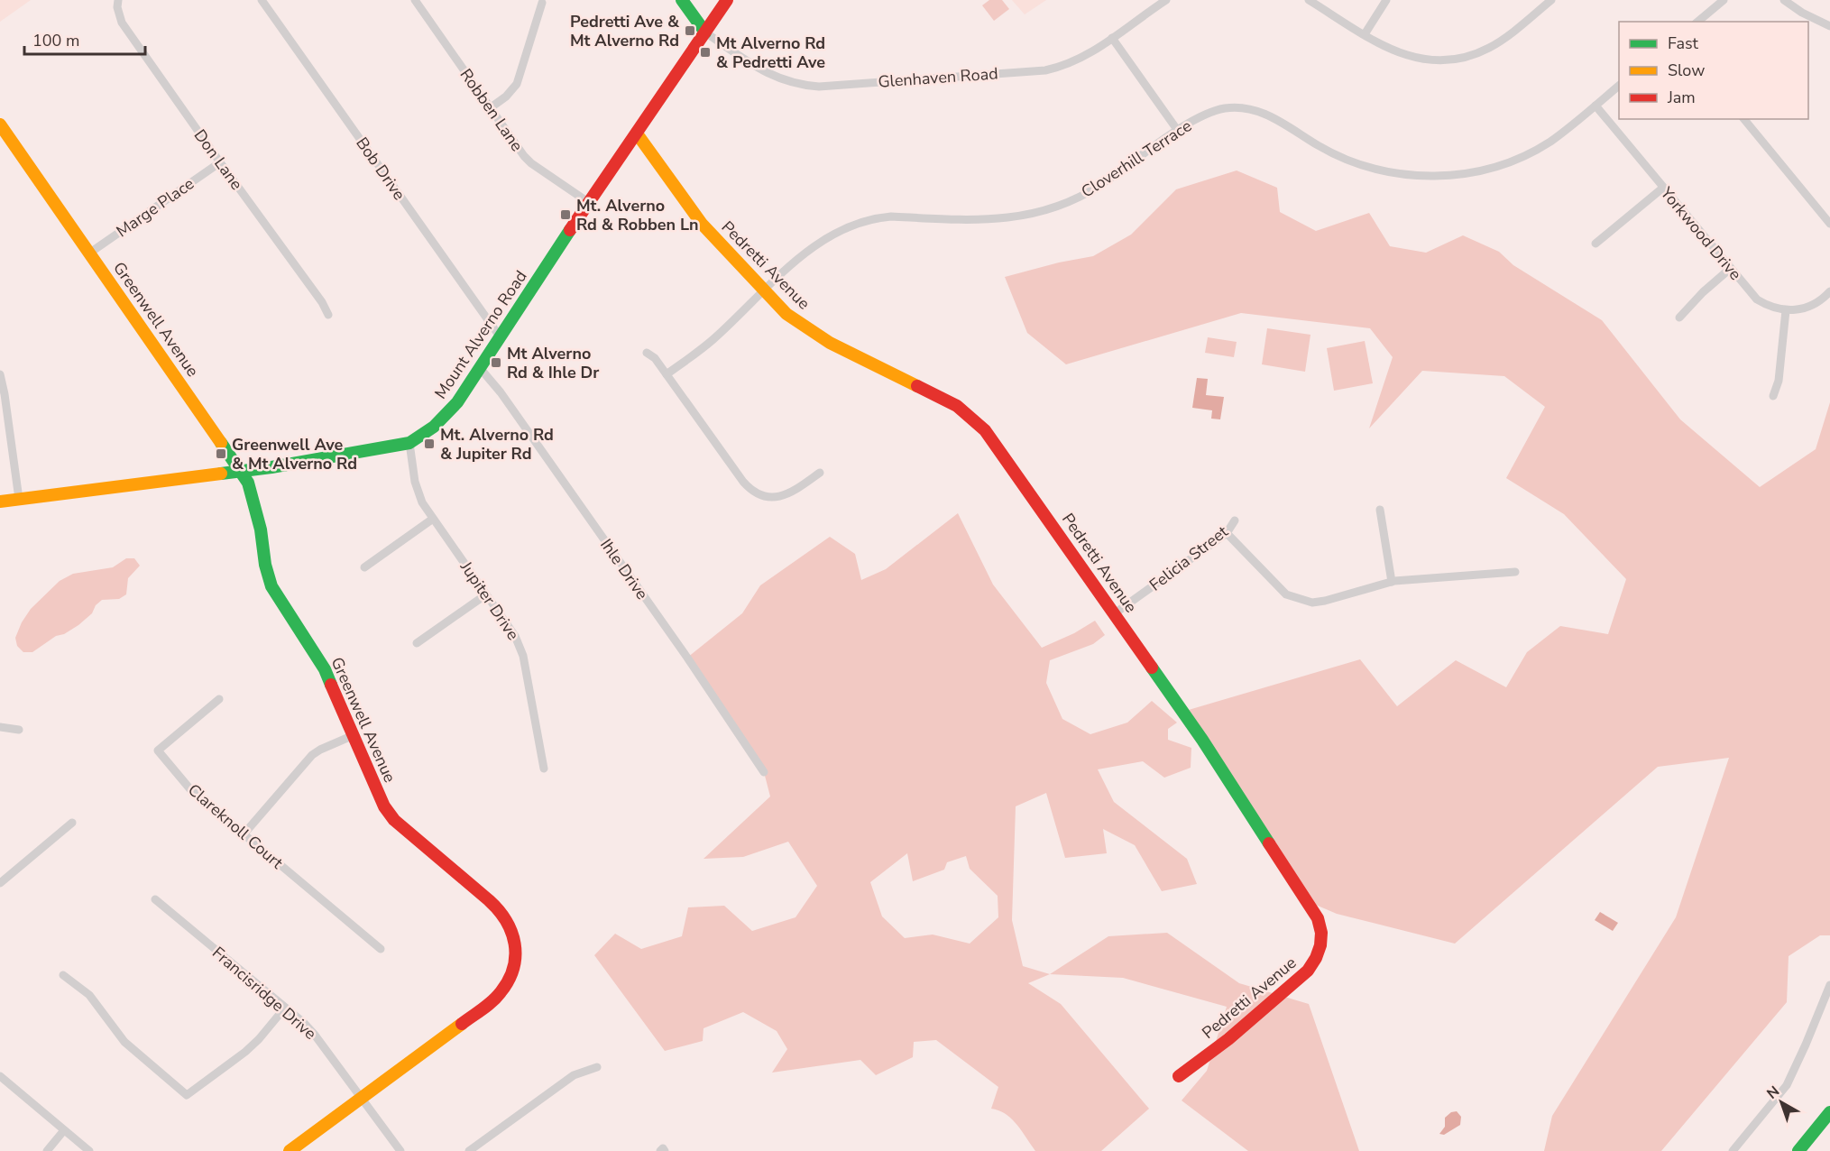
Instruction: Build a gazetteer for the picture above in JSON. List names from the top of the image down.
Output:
{
  "streets": {
    "street": [
      "Glenhaven Road",
      "Robben Lane",
      "Cloverhill Terrace",
      "Don Lane",
      "Bob Drive",
      "Marge Place",
      "Yorkwood Drive",
      "Pedretti Avenue",
      "Greenwell Avenue",
      "Mount Alverno Road",
      "Felicia Street",
      "Ihle Drive",
      "Jupiter Drive",
      "Clareknoll Court",
      "Francisridge Drive"
    ]
  },
  "crossings": [
    ["Glenhaven Road", "Mount Alverno Road"],
    ["Robben Lane", "Mount Alverno Road"],
    ["Cloverhill Terrace", "Yorkwood Drive"],
    ["Cloverhill Terrace", "Pedretti Avenue"],
    ["Don Lane", "Marge Place"],
    ["Bob Drive", "Mount Alverno Road"],
    ["Marge Place", "Greenwell Avenue"],
    ["Pedretti Avenue", "Mount Alverno Road"],
    ["Pedretti Avenue", "Felicia Street"],
    ["Greenwell Avenue", "Mount Alverno Road"],
    ["Greenwell Avenue", "Francisridge Drive"],
    ["Mount Alverno Road", "Ihle Drive"],
    ["Mount Alverno Road", "Jupiter Drive"]
  ],
  "places": {
    "transit": [
      "Pedretti Ave & Mt Alverno Rd",
      "Mt Alverno Rd & Pedretti Ave",
      "Mt. Alverno Rd & Robben Ln",
      "Mt Alverno Rd & Ihle Dr",
      "Mt. Alverno Rd & Jupiter Rd",
      "Greenwell Ave & Mt Alverno Rd"
    ]
  },
  "legend": ["Fast", "Slow", "Jam"],
  "scale_bar": "100 m",
  "north": "top left"
}
